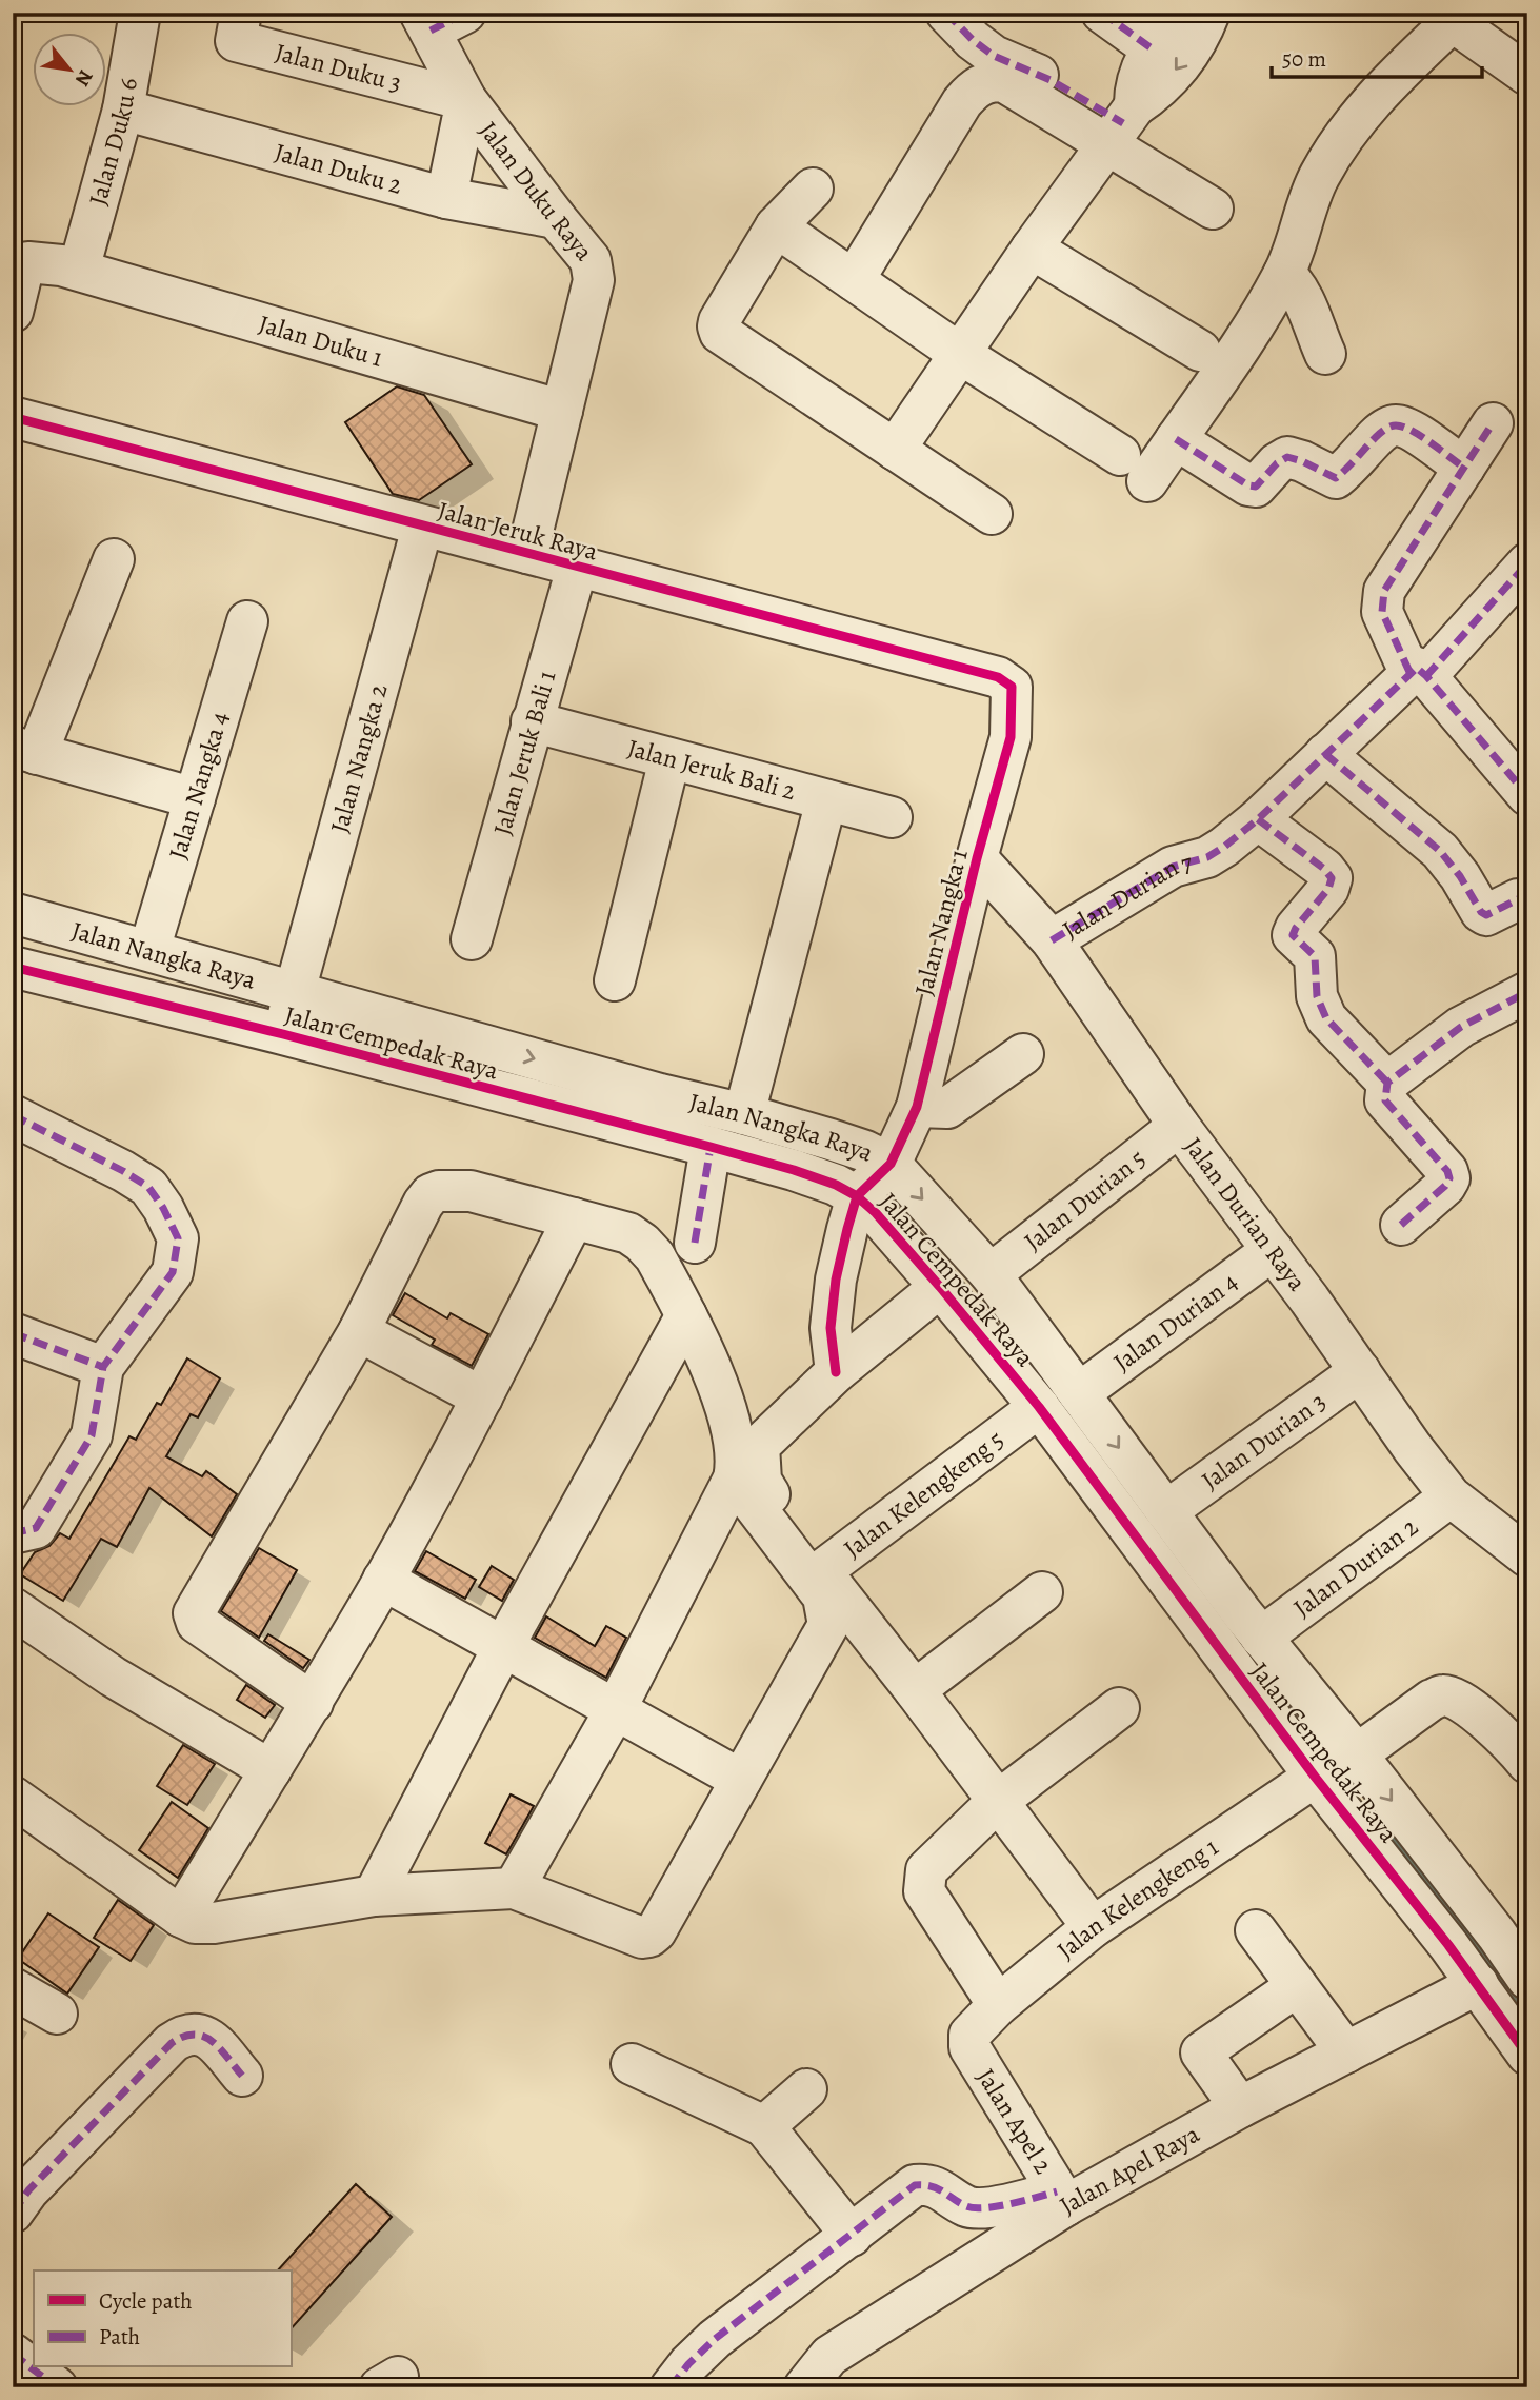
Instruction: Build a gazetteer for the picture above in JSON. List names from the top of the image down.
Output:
{
  "streets": {
    "street": [
      "Jalan Duku 3",
      "Jalan Duku 6",
      "Jalan Duku 2",
      "Jalan Duku Raya",
      "Jalan Duku 1",
      "Jalan Jeruk Raya",
      "Jalan Jeruk Bali 1",
      "Jalan Nangka 2",
      "Jalan Jeruk Bali 2",
      "Jalan Nangka 4",
      "Jalan Durian 7",
      "Jalan Nangka 1",
      "Jalan Nangka Raya",
      "Jalan Cempedak Raya",
      "Jalan Durian 5",
      "Jalan Durian Raya",
      "Jalan Durian 4",
      "Jalan Durian 3",
      "Jalan Kelengkeng 5",
      "Jalan Durian 2",
      "Jalan Kelengkeng 1",
      "Jalan Apel 2",
      "Jalan Apel Raya"
    ]
  },
  "crossings": [
    ["Jalan Duku 3", "Jalan Duku Raya"],
    ["Jalan Duku 6", "Jalan Duku 2"],
    ["Jalan Duku 6", "Jalan Duku 1"],
    ["Jalan Duku 2", "Jalan Duku Raya"],
    ["Jalan Duku Raya", "Jalan Duku 1"],
    ["Jalan Duku Raya", "Jalan Jeruk Raya"],
    ["Jalan Jeruk Raya", "Jalan Jeruk Bali 1"],
    ["Jalan Jeruk Raya", "Jalan Nangka 2"],
    ["Jalan Jeruk Raya", "Jalan Nangka 1"],
    ["Jalan Jeruk Bali 1", "Jalan Jeruk Bali 2"],
    ["Jalan Nangka 2", "Jalan Nangka Raya"],
    ["Jalan Nangka 2", "Jalan Cempedak Raya"],
    ["Jalan Nangka 4", "Jalan Nangka Raya"],
    ["Jalan Durian 7", "Jalan Durian Raya"],
    ["Jalan Nangka 1", "Jalan Nangka Raya"],
    ["Jalan Nangka 1", "Jalan Durian Raya"],
    ["Jalan Nangka Raya", "Jalan Durian 5"],
    ["Jalan Nangka Raya", "Jalan Durian 4"],
    ["Jalan Nangka Raya", "Jalan Durian 3"],
    ["Jalan Nangka Raya", "Jalan Durian 2"],
    ["Jalan Nangka Raya", "Jalan Kelengkeng 1"],
    ["Jalan Cempedak Raya", "Jalan Kelengkeng 5"],
    ["Jalan Cempedak Raya", "Jalan Kelengkeng 1"],
    ["Jalan Cempedak Raya", "Jalan Apel Raya"],
    ["Jalan Durian 5", "Jalan Durian Raya"],
    ["Jalan Durian Raya", "Jalan Durian 4"],
    ["Jalan Durian Raya", "Jalan Durian 3"],
    ["Jalan Durian Raya", "Jalan Durian 2"],
    ["Jalan Kelengkeng 1", "Jalan Apel 2"],
    ["Jalan Apel 2", "Jalan Apel Raya"]
  ],
  "legend": ["Cycle path", "Path"],
  "scale_bar": "50 m",
  "north": "bottom right"
}
